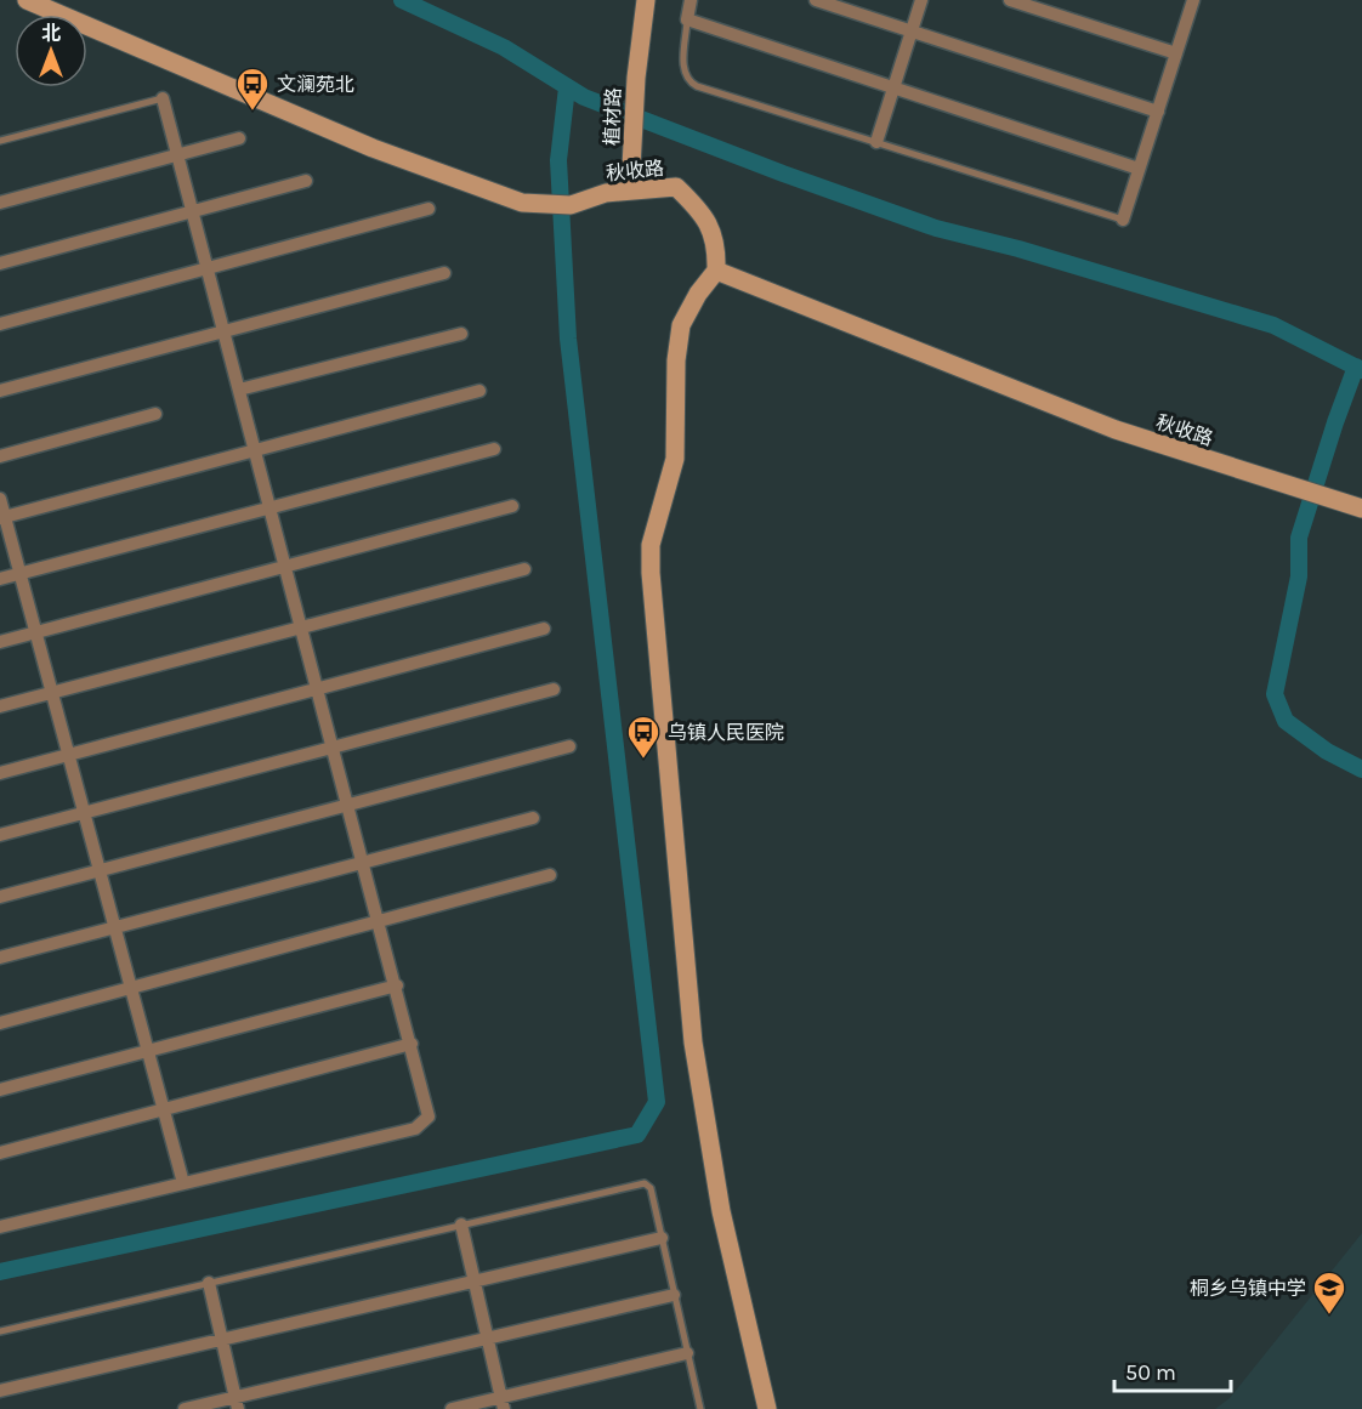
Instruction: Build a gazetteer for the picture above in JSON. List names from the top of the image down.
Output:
{
  "streets": {
    "street": ["植材路", "秋收路"]
  },
  "crossings": [
    ["植材路", "秋收路"]
  ],
  "places": {
    "bus stop": ["文澜苑北", "乌镇人民医院"],
    "school or university": ["桐乡乌镇中学"]
  },
  "scale_bar": "50 m",
  "north": "top"
}
